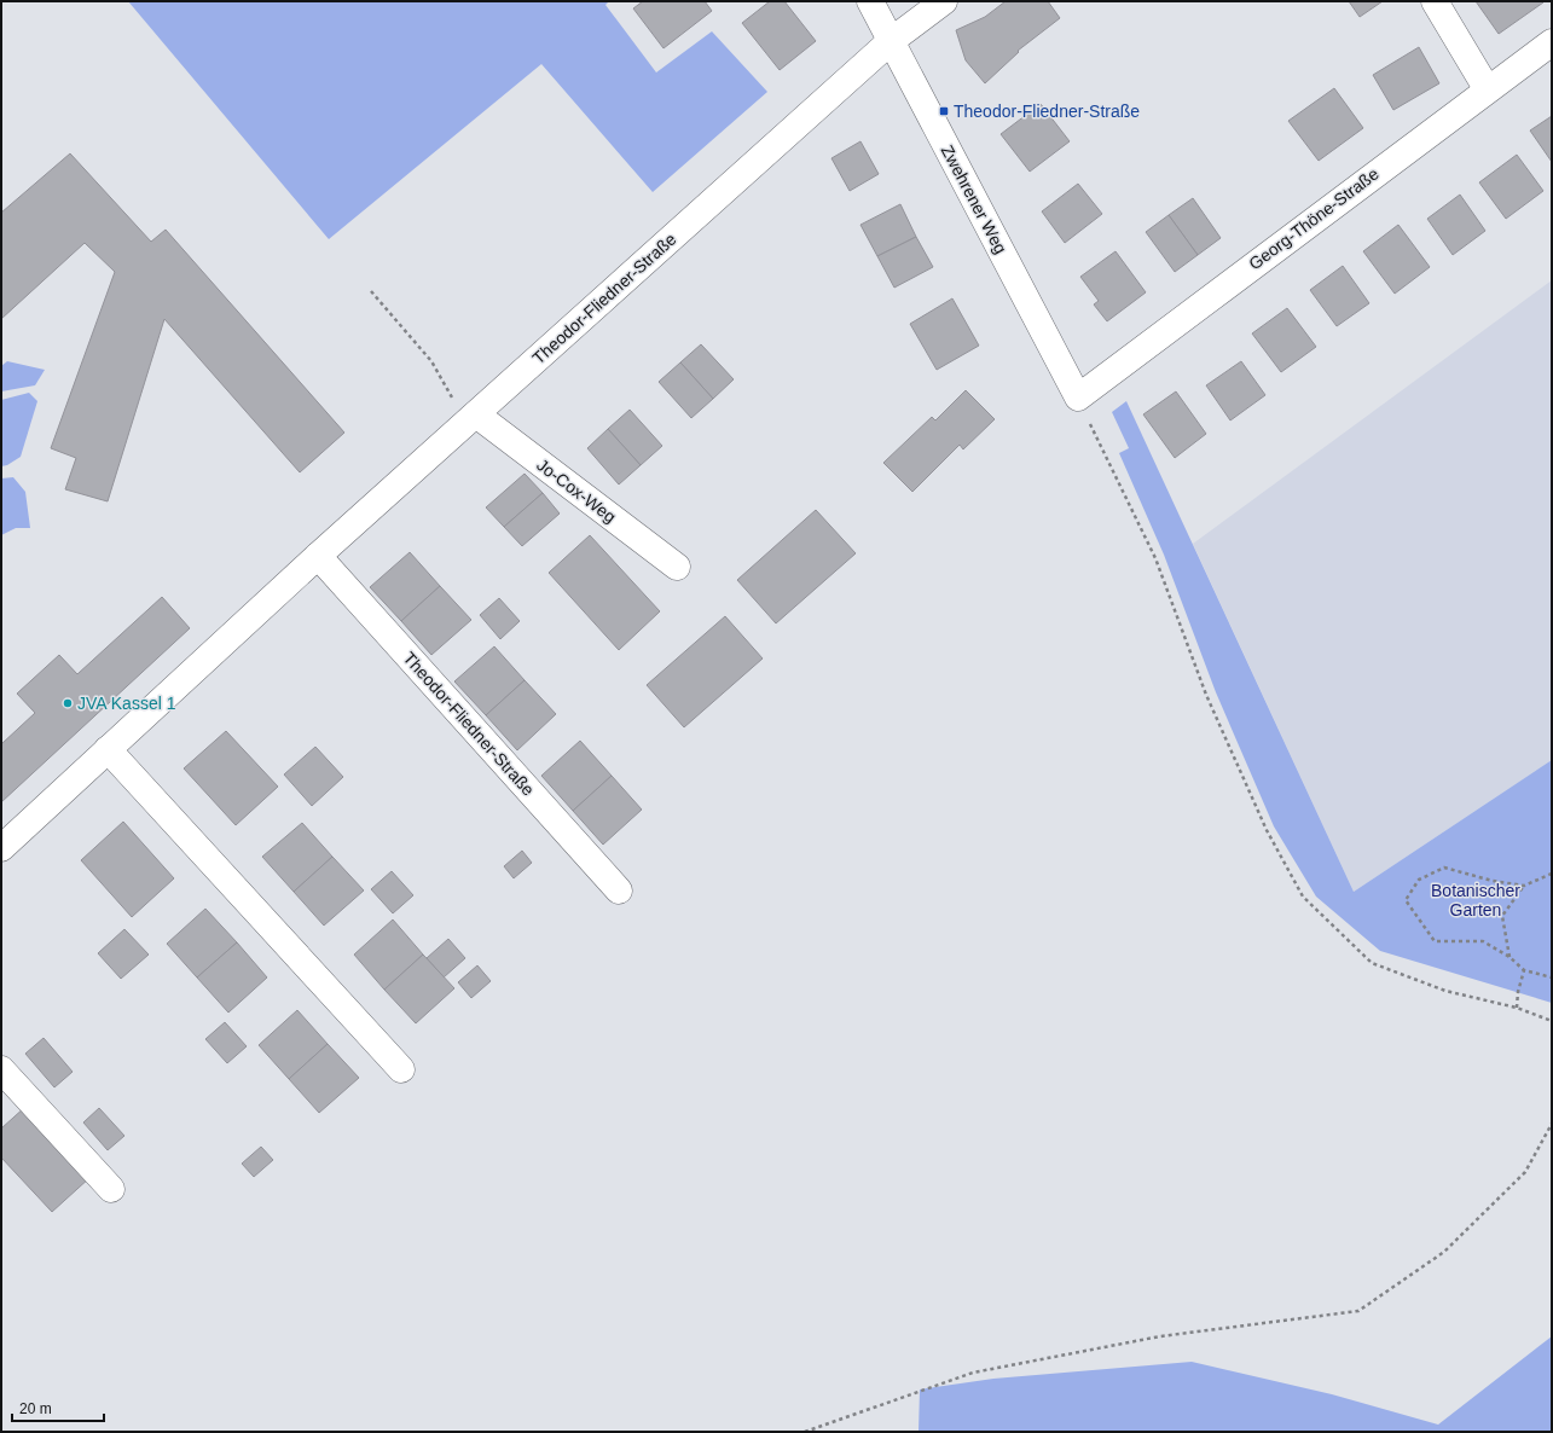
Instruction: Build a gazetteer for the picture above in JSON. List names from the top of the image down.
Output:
{
  "streets": {
    "street": [
      "Zwehrener Weg",
      "Georg-Thöne-Straße",
      "Theodor-Fliedner-Straße",
      "Jo-Cox-Weg"
    ]
  },
  "crossings": [
    ["Zwehrener Weg", "Georg-Thöne-Straße"],
    ["Zwehrener Weg", "Theodor-Fliedner-Straße"],
    ["Theodor-Fliedner-Straße", "Jo-Cox-Weg"]
  ],
  "parks": ["Botanischer Garten"],
  "places": {
    "transit": ["Theodor-Fliedner-Straße"],
    "other": ["JVA Kassel 1"]
  },
  "scale_bar": "20 m"
}
